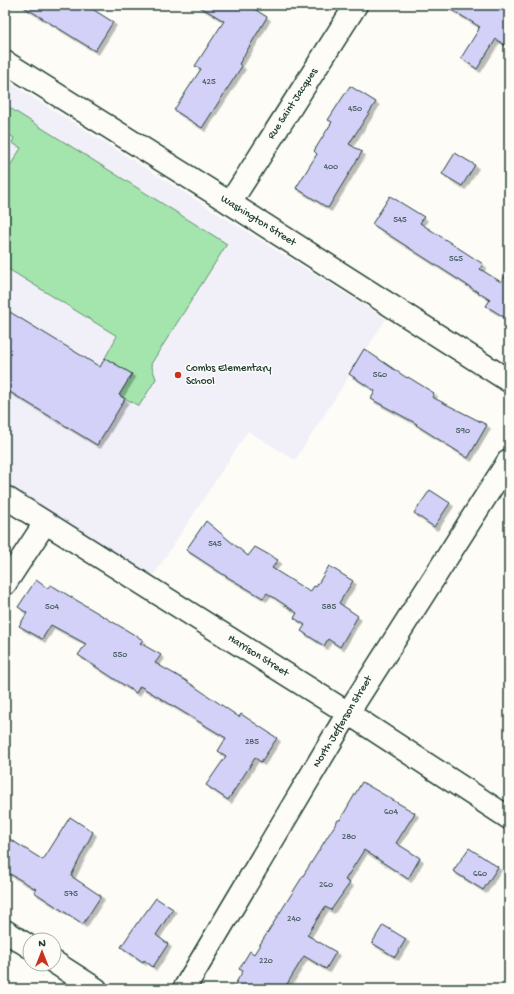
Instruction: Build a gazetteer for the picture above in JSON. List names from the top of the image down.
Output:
{
  "streets": {
    "street": [
      "Rue Saint Jacques",
      "Washington Street",
      "Harrison Street",
      "North Jefferson Street"
    ]
  },
  "crossings": [
    ["Rue Saint Jacques", "Washington Street"],
    ["Harrison Street", "North Jefferson Street"]
  ],
  "places": ["Combs Elementary School"],
  "house_numbers": [
    "425",
    "450",
    "400",
    "545",
    "565",
    "560",
    "590",
    "545",
    "504",
    "585",
    "550",
    "285",
    "604",
    "280",
    "660",
    "260",
    "575",
    "240",
    "220"
  ],
  "north": "top"
}
